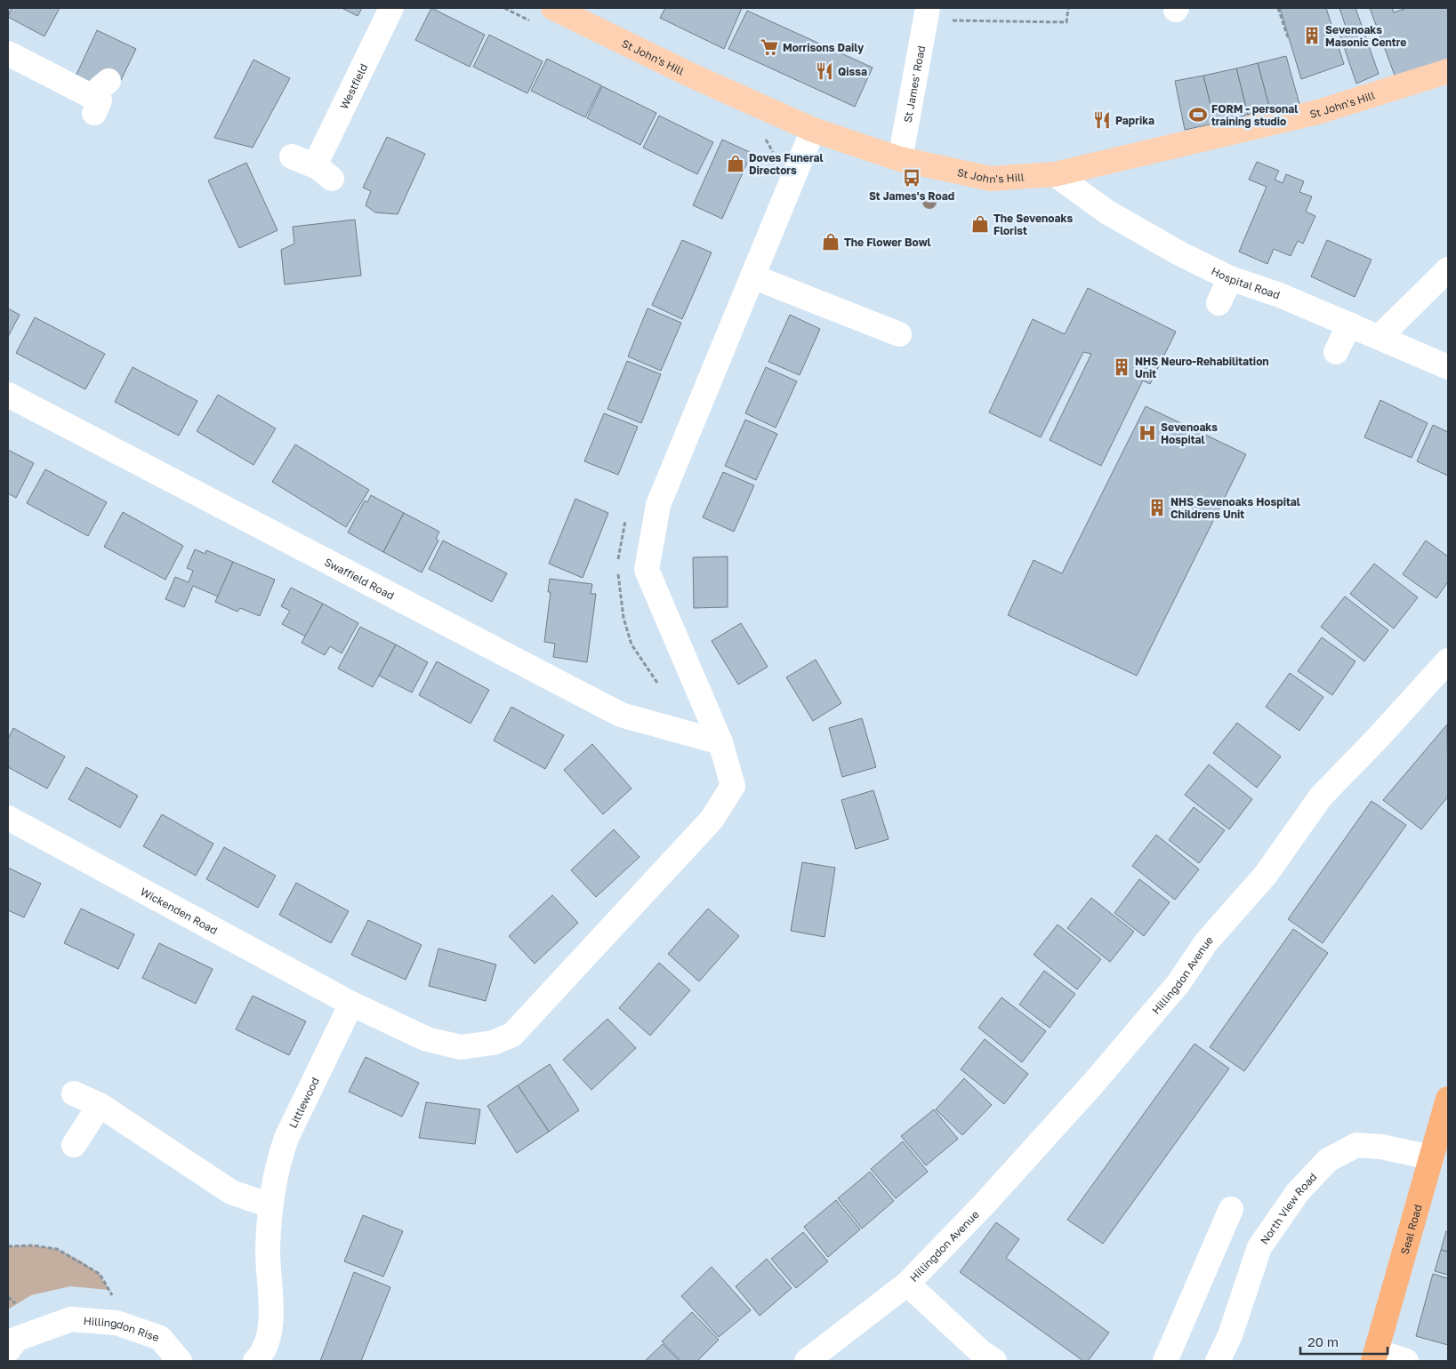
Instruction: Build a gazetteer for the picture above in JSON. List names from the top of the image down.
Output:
{
  "streets": {
    "highway": ["Seal Road"],
    "main road": ["St John's Hill"],
    "street": [
      "St James' Road",
      "Westfield",
      "Hospital Road",
      "Swaffield Road",
      "Wickenden Road",
      "Hillingdon Avenue",
      "Littlewood",
      "North View Road",
      "Hillingdon Rise"
    ]
  },
  "crossings": [
    ["St John's Hill", "St James' Road"],
    ["St John's Hill", "Hospital Road"],
    ["St John's Hill", "Wickenden Road"],
    ["Swaffield Road", "Wickenden Road"],
    ["Wickenden Road", "Littlewood"],
    ["North View Road", "Seal Road"]
  ],
  "places": {
    "building": ["Sevenoaks Masonic Centre", "NHS Neuro-Rehabilitation Unit", "NHS Sevenoaks Hospital Childrens Unit"],
    "supermarket": ["Morrisons Daily"],
    "restaurant": ["Qissa", "Paprika"],
    "sports": ["FORM - personal training studio"],
    "shop": ["Doves Funeral Directors", "The Sevenoaks Florist", "The Flower Bowl"],
    "bus stop": ["St James's Road"],
    "hospital": ["Sevenoaks Hospital"]
  },
  "scale_bar": "20 m"
}
